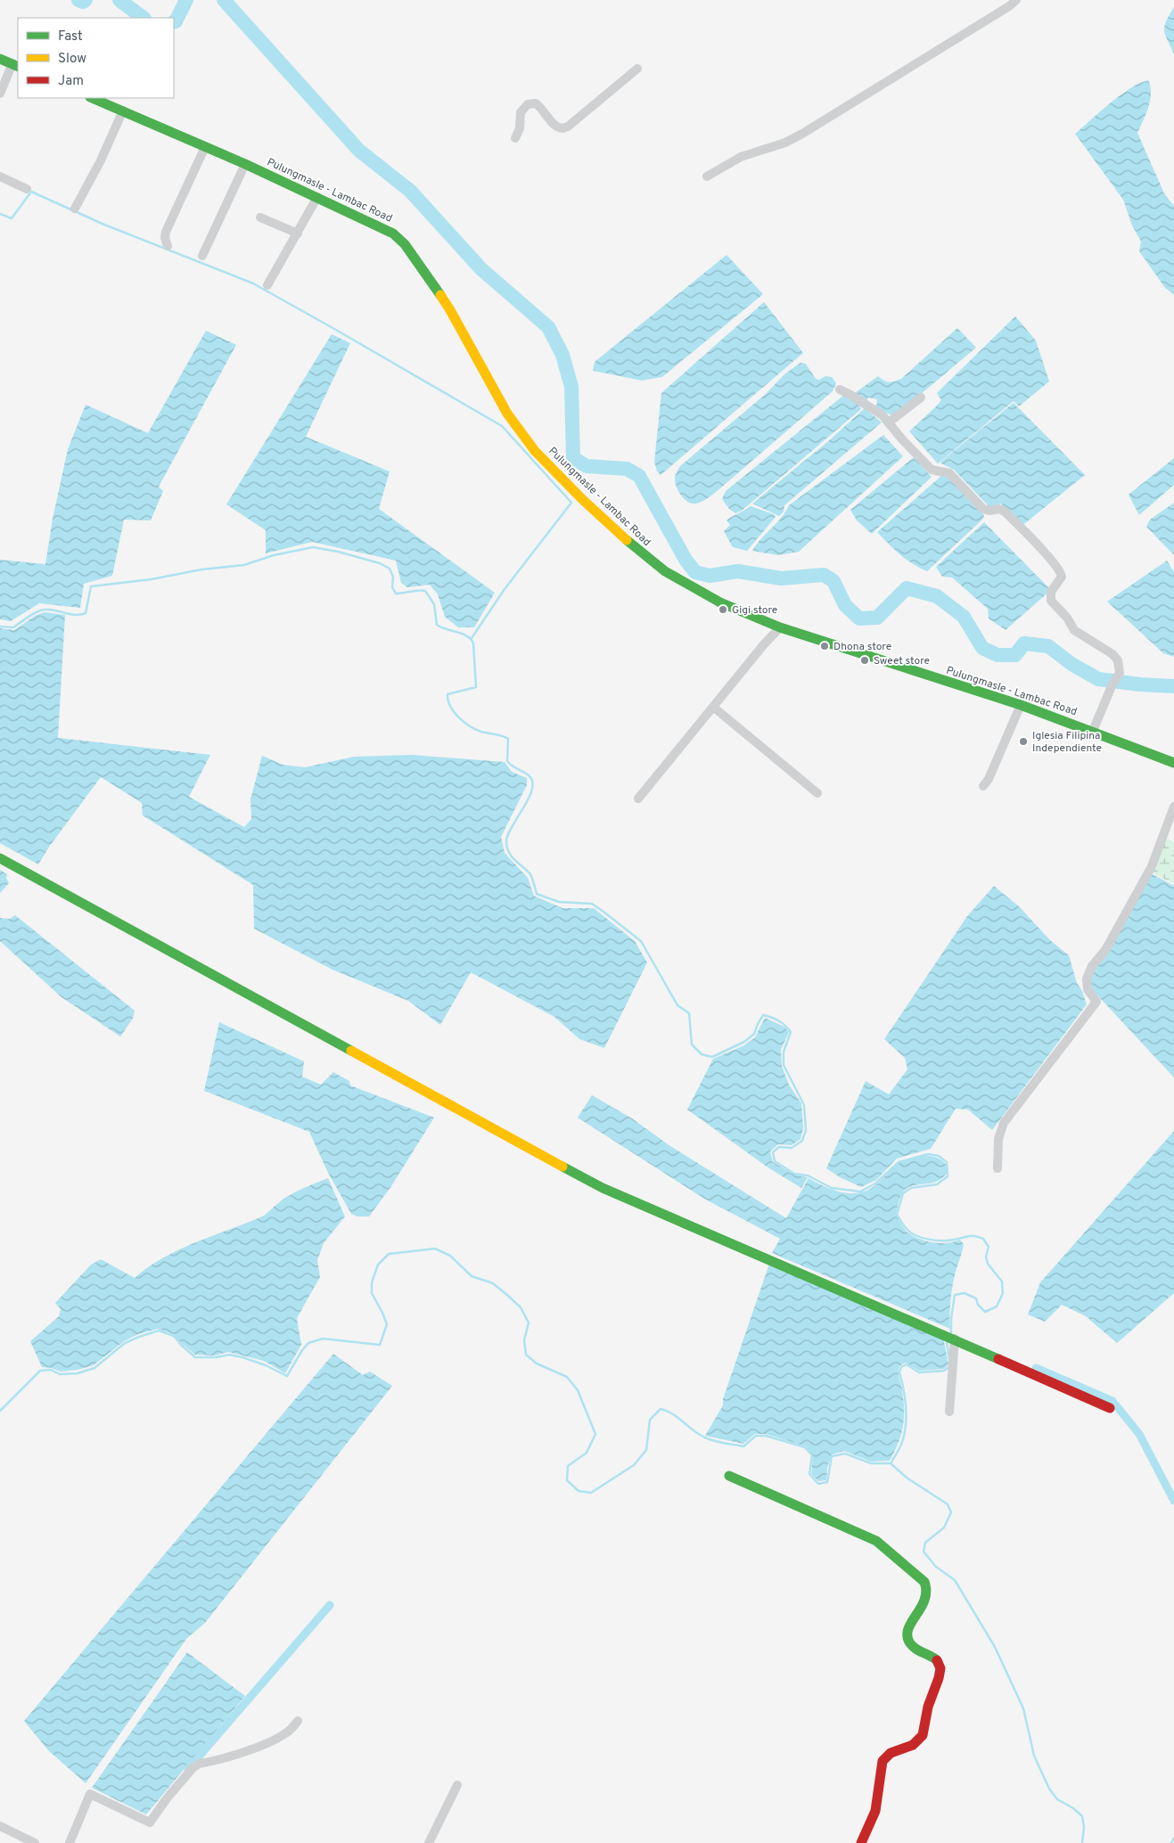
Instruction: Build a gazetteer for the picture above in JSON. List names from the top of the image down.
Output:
{
  "streets": {
    "street": ["Pulungmasle - Lambac Road"]
  },
  "places": [
    "Gigi store",
    "Dhona store",
    "Sweet store",
    "Iglesia Filipina Independiente"
  ],
  "legend": ["Fast", "Slow", "Jam"]
}
